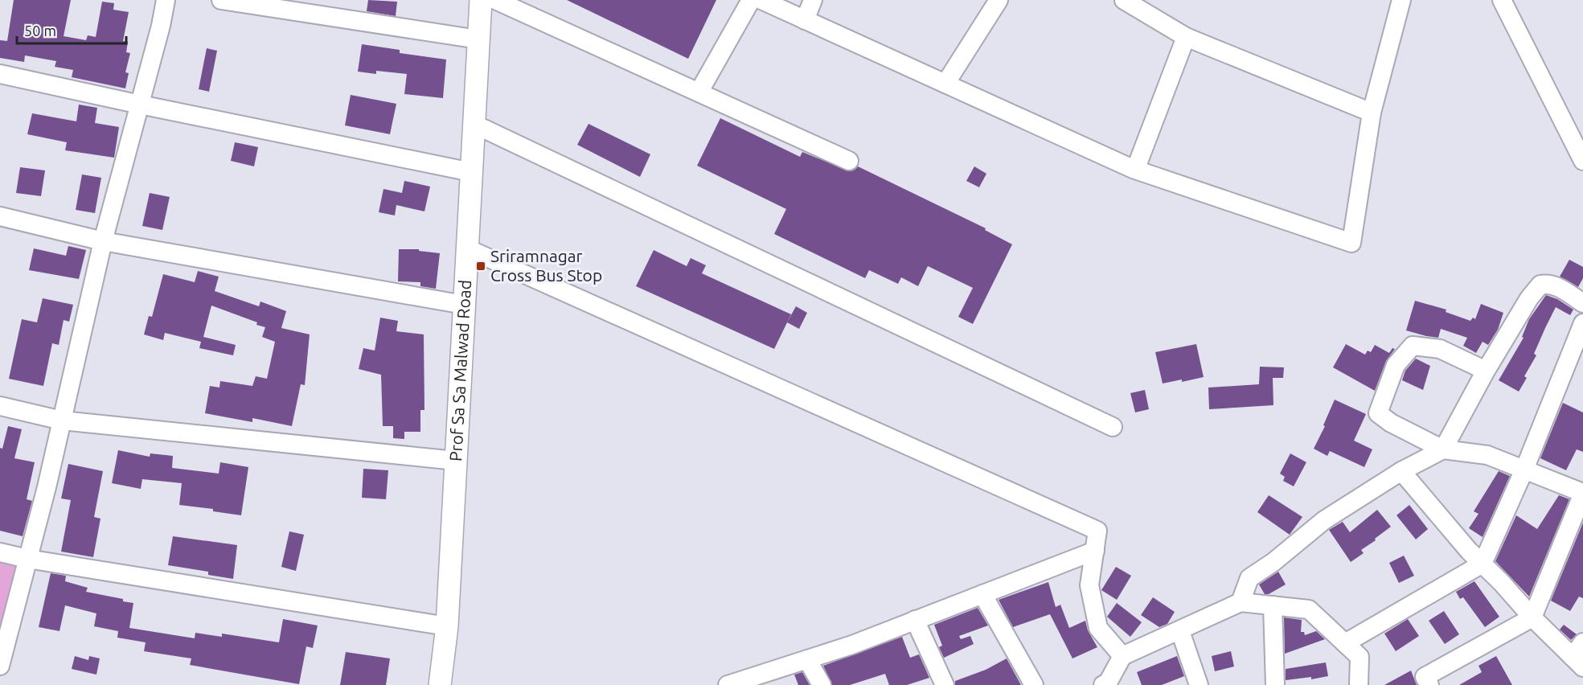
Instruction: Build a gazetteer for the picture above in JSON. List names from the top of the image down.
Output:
{
  "streets": {
    "street": ["Prof Sa Sa Malwad Road"]
  },
  "places": {
    "transit": ["Sriramnagar Cross Bus Stop"]
  },
  "scale_bar": "50 m"
}
